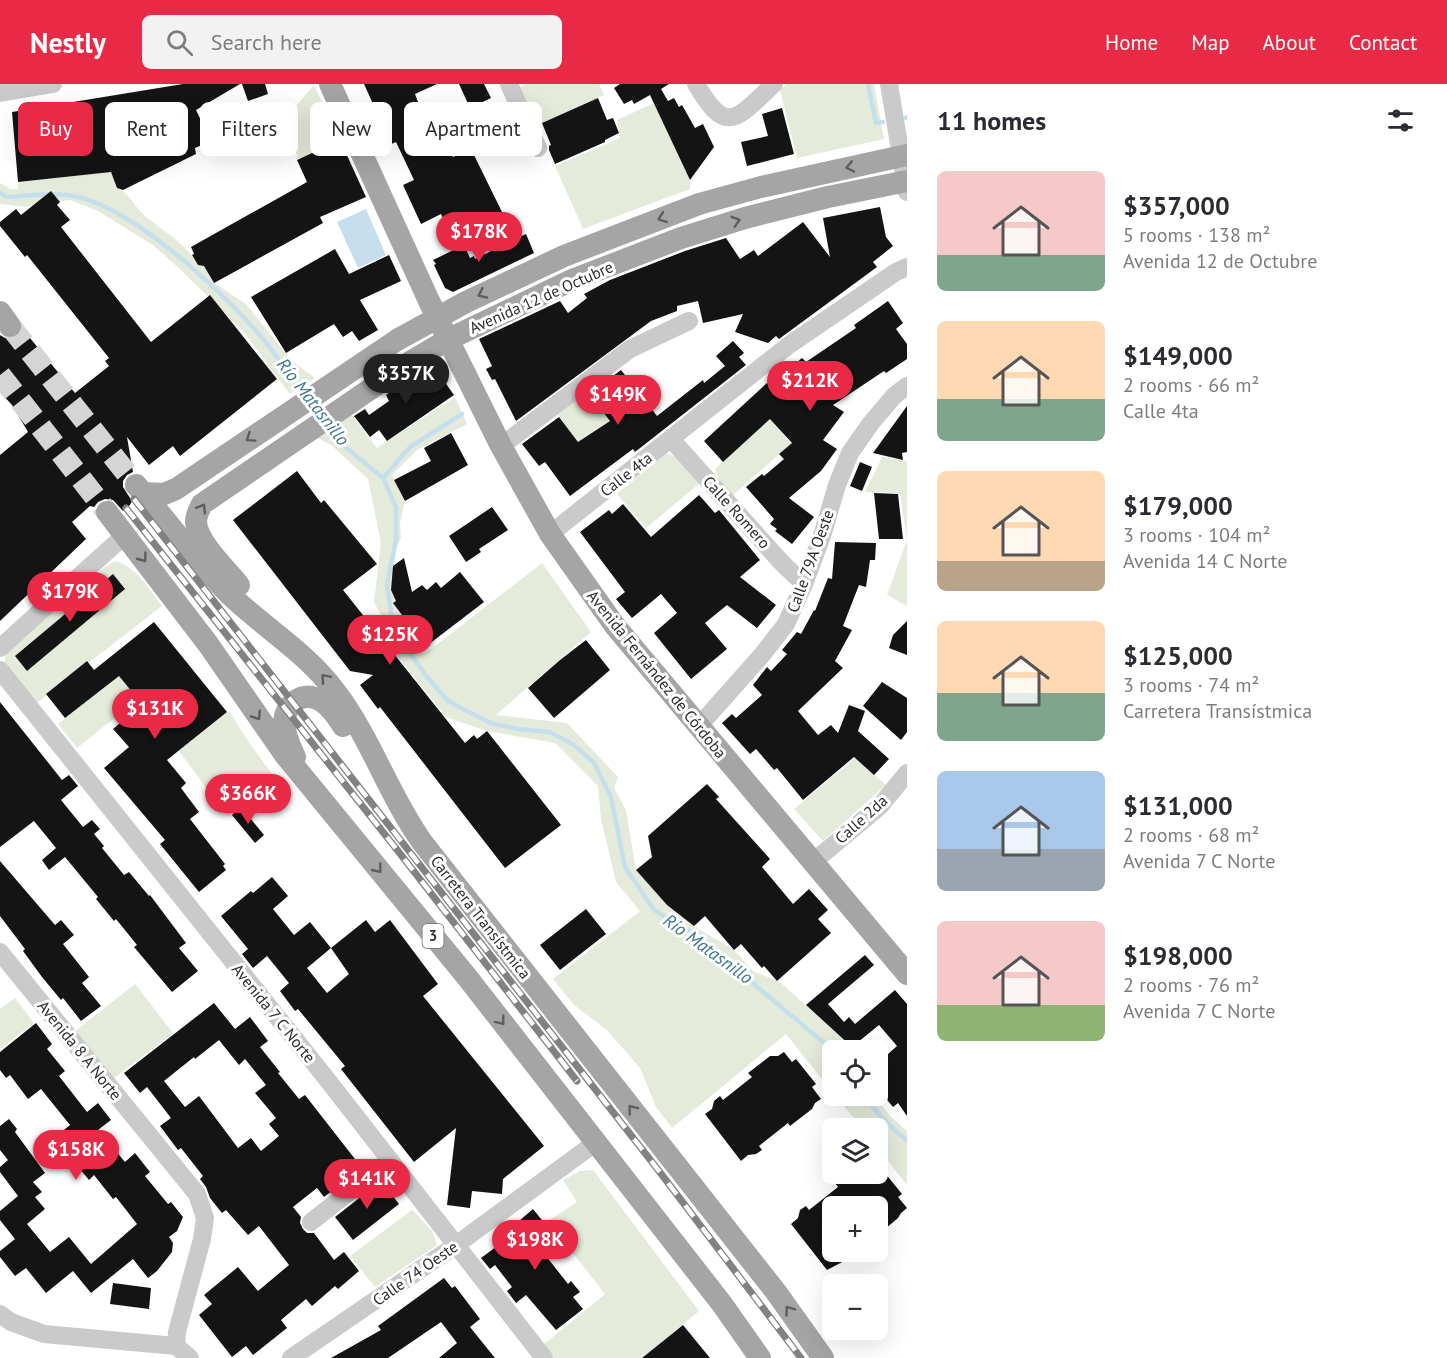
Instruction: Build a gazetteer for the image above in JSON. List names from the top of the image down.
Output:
{
  "streets": {
    "main road": [
      "Avenida 12 de Octubre",
      "Avenida Fernández de Córdoba",
      "Carretera Transístmica",
      "3"
    ],
    "street": [
      "Calle 4ta",
      "Calle Romero",
      "Calle 79A Oeste",
      "Calle 2da",
      "Avenida 7 C Norte",
      "Avenida 8 A Norte",
      "Calle 74 Oeste"
    ]
  },
  "crossings": [
    ["Avenida 12 de Octubre", "Avenida Fernández de Córdoba"],
    ["Avenida 12 de Octubre", "Carretera Transístmica"],
    ["Calle 4ta", "Calle Romero"],
    ["Calle 4ta", "Avenida Fernández de Córdoba"],
    ["Calle Romero", "Calle 79A Oeste"],
    ["Calle 79A Oeste", "Avenida Fernández de Córdoba"],
    ["Avenida Fernández de Córdoba", "Calle 2da"],
    ["3", "Calle 74 Oeste"],
    ["Avenida 7 C Norte", "Calle 74 Oeste"]
  ],
  "water": ["Río Matasnillo"],
  "page": {
    "header": "Nestly",
    "search": "Search here",
    "nav": [
      "Home",
      "Map",
      "About",
      "Contact"
    ],
    "heading": "11 homes",
    "chip": [
      "Buy",
      "Rent",
      "Filters",
      "New",
      "Apartment"
    ],
    "list": [
      {
        "name": "$357,000",
        "note": "5 rooms · 138 m² · Avenida 12 de Octubre"
      },
      {
        "name": "$149,000",
        "note": "2 rooms · 66 m² · Calle 4ta"
      },
      {
        "name": "$179,000",
        "note": "3 rooms · 104 m² · Avenida 14 C Norte"
      },
      {
        "name": "$125,000",
        "note": "3 rooms · 74 m² · Carretera Transístmica"
      },
      {
        "name": "$131,000",
        "note": "2 rooms · 68 m² · Avenida 7 C Norte"
      },
      {
        "name": "$198,000",
        "note": "2 rooms · 76 m² · Avenida 7 C Norte"
      }
    ],
    "price": [
      "$178K",
      "$357K",
      "$212K",
      "$149K",
      "$179K",
      "$125K",
      "$131K",
      "$366K",
      "$158K",
      "$141K",
      "$198K"
    ],
    "map_buttons": ["+", "−"]
  }
}
